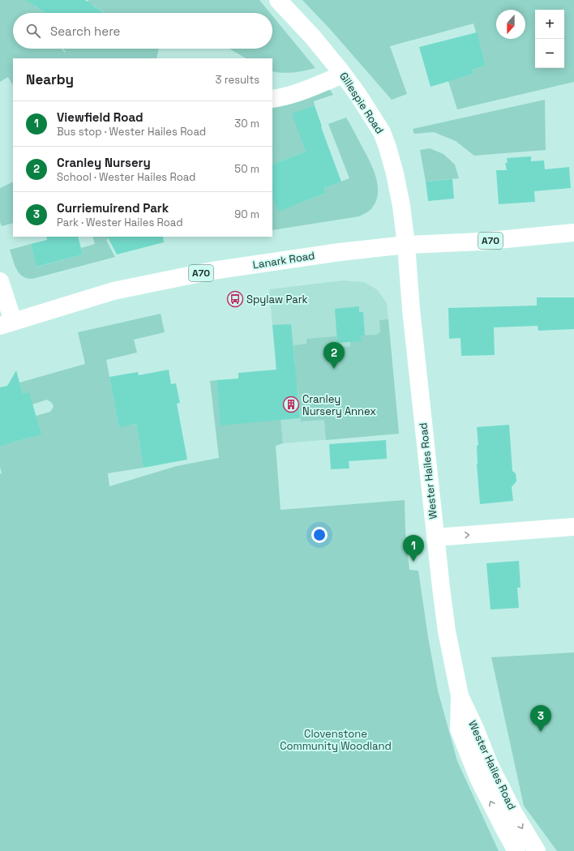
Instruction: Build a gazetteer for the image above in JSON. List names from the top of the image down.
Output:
{
  "streets": {
    "main road": [
      "Gillespie Road",
      "A70",
      "Lanark Road",
      "Wester Hailes Road"
    ]
  },
  "crossings": [
    ["Gillespie Road", "Lanark Road"],
    ["Gillespie Road", "Wester Hailes Road"],
    ["Lanark Road", "Wester Hailes Road"]
  ],
  "parks": ["Clovenstone Community Woodland"],
  "places": {
    "bus stop": ["Spylaw Park"],
    "building": ["Cranley Nursery Annex"]
  },
  "north": "bottom",
  "page": {
    "map_buttons": ["+", "−"],
    "search": "Search here",
    "heading": ["Nearby", "3 results"],
    "list": [
      {
        "mark": "1",
        "name": "Viewfield Road",
        "note": "Bus stop · Wester Hailes Road",
        "value": "30 m"
      },
      {
        "mark": "2",
        "name": "Cranley Nursery",
        "note": "School · Wester Hailes Road",
        "value": "50 m"
      },
      {
        "mark": "3",
        "name": "Curriemuirend Park",
        "note": "Park · Wester Hailes Road",
        "value": "90 m"
      }
    ],
    "pins": ["2", "1", "3"]
  }
}
